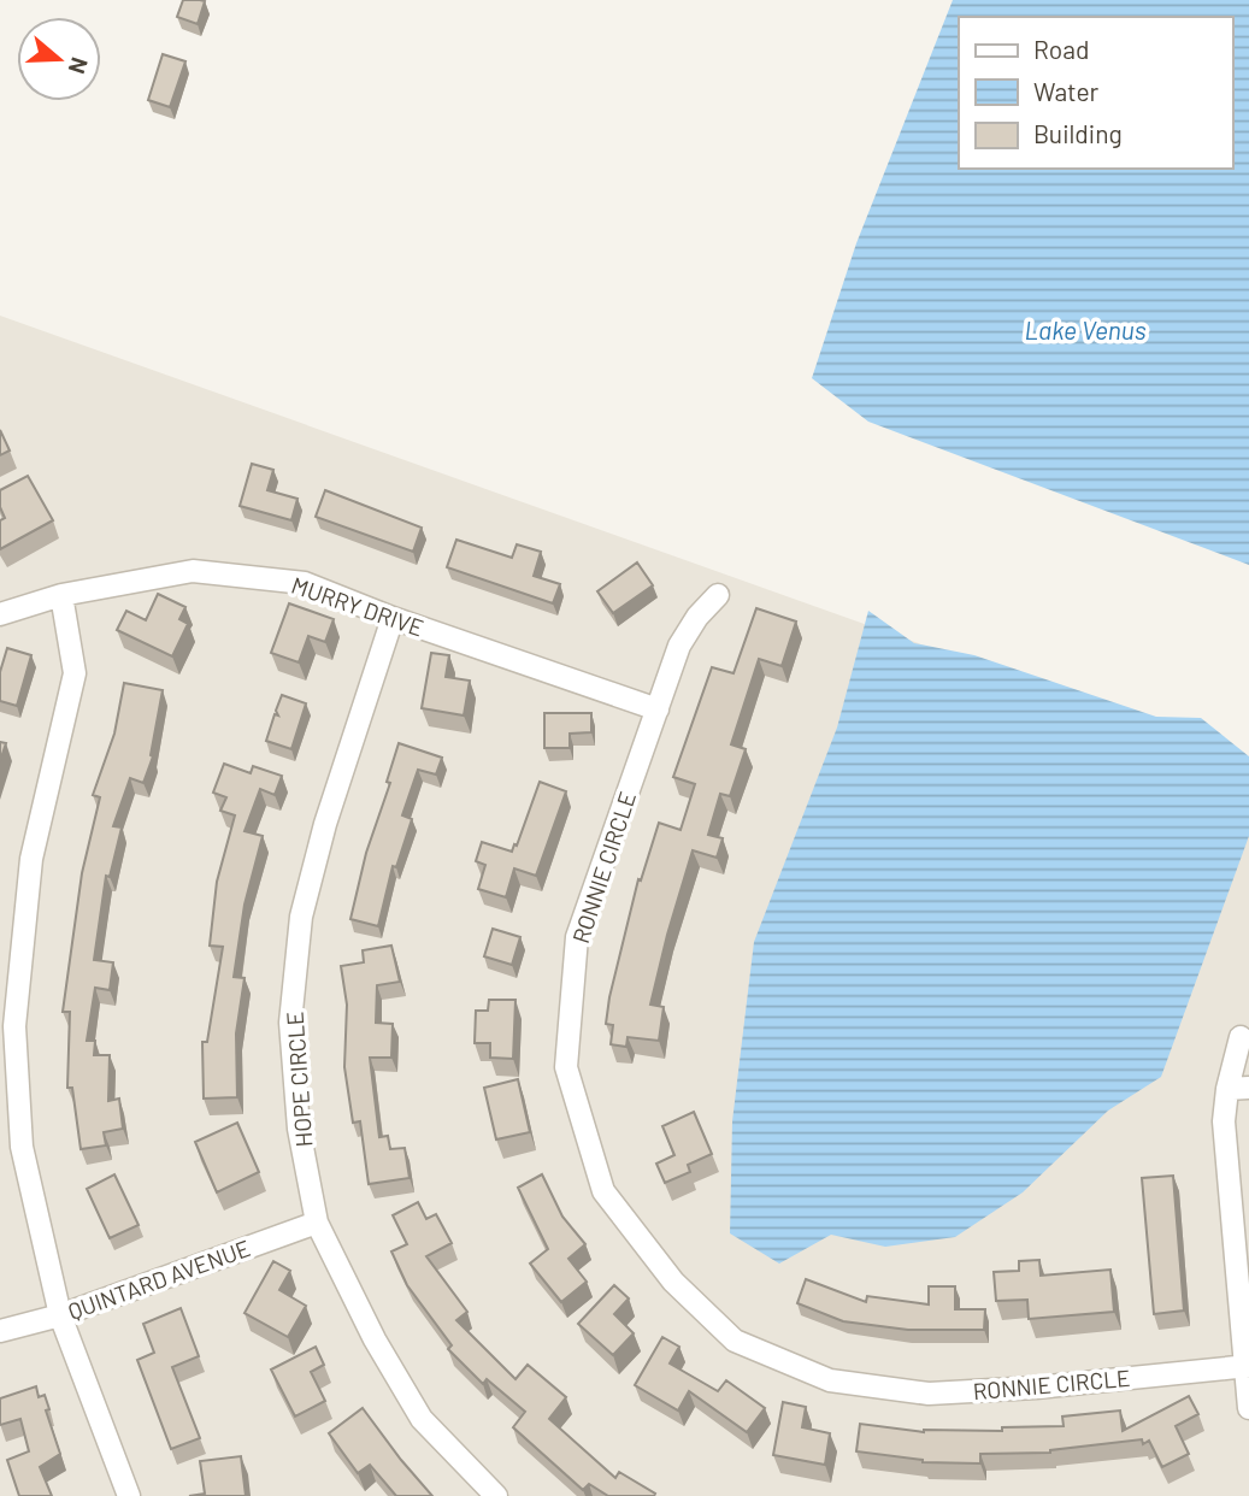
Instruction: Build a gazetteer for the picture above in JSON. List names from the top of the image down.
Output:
{
  "streets": {
    "street": [
      "MURRY DRIVE",
      "RONNIE CIRCLE",
      "HOPE CIRCLE",
      "QUINTARD AVENUE"
    ]
  },
  "crossings": [
    ["MURRY DRIVE", "RONNIE CIRCLE"],
    ["MURRY DRIVE", "HOPE CIRCLE"],
    ["HOPE CIRCLE", "QUINTARD AVENUE"]
  ],
  "water": ["Lake Venus"],
  "legend": ["Road", "Water", "Building"],
  "north": "right"
}
